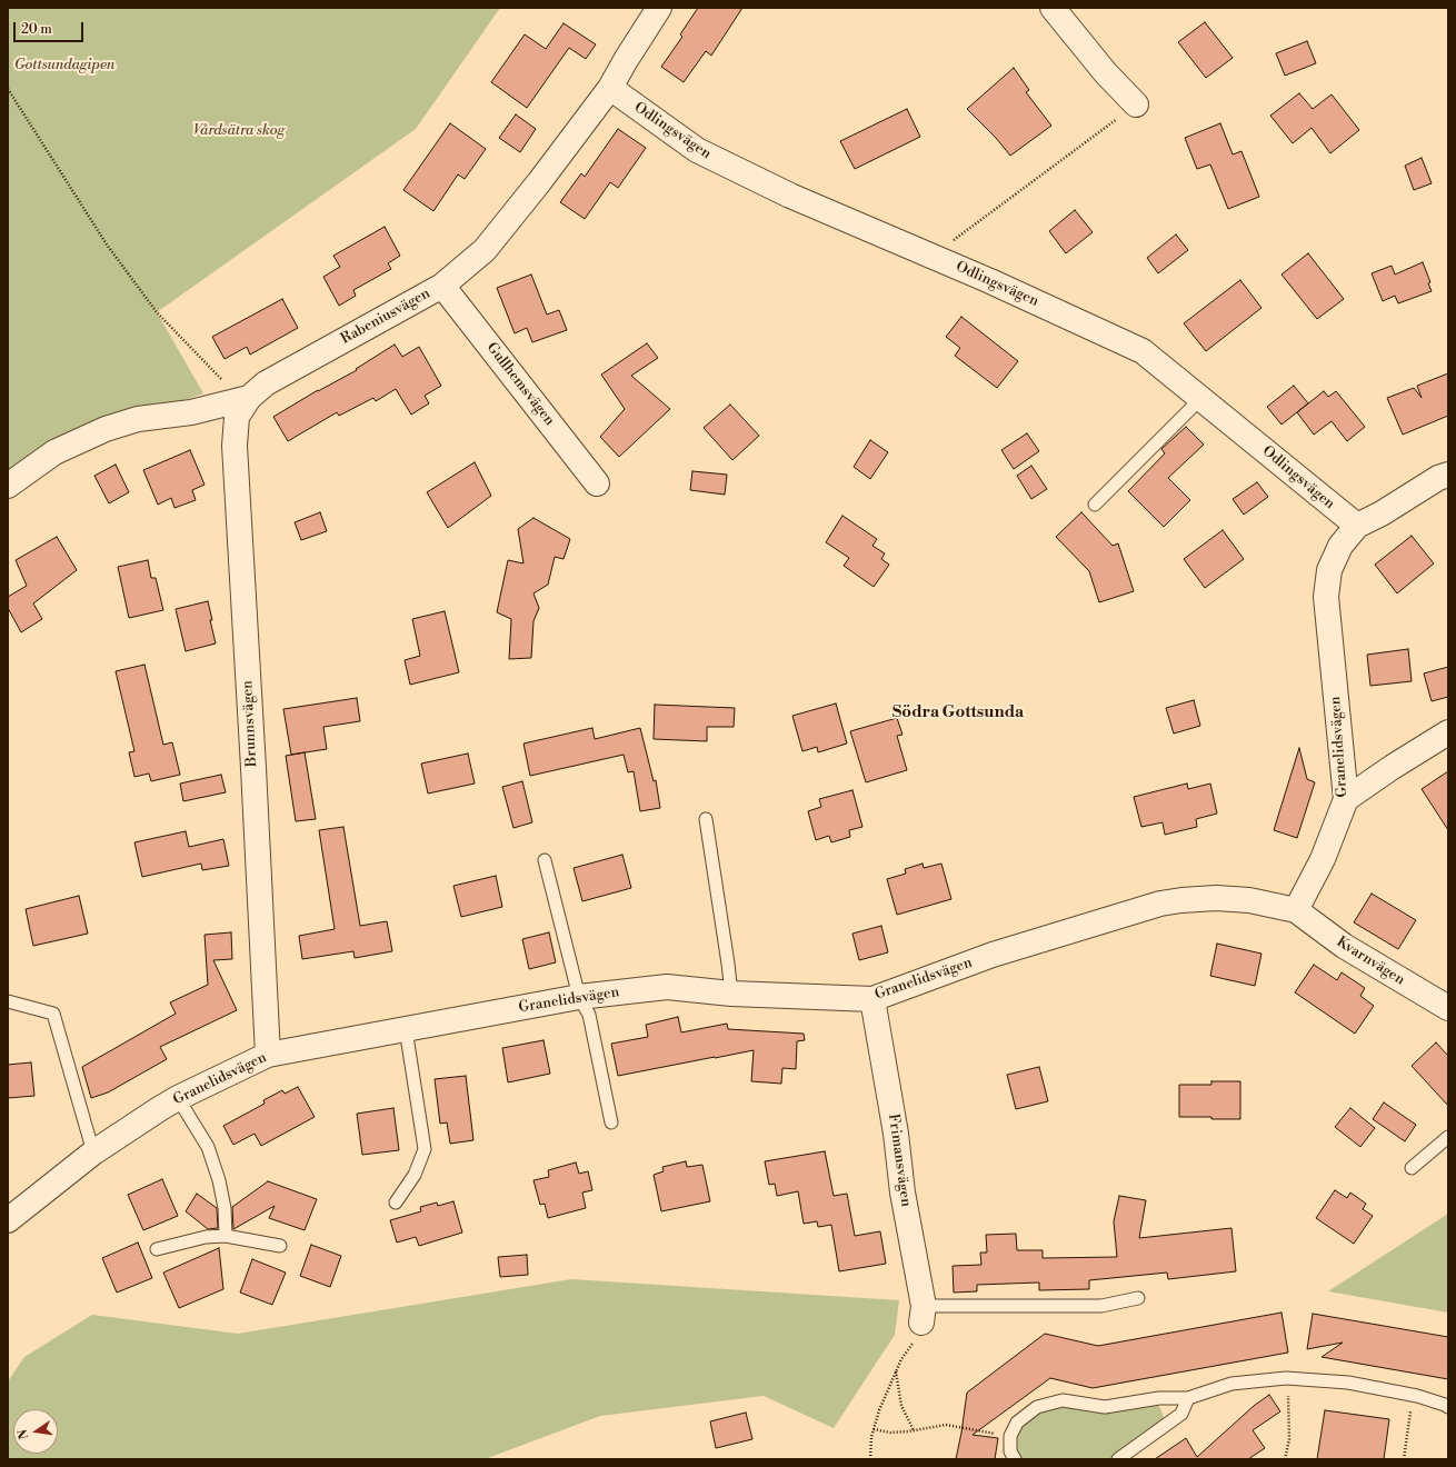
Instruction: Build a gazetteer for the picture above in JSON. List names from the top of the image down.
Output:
{
  "streets": {
    "street": [
      "Odlingsvägen",
      "Rabeniusvägen",
      "Gullhemsvägen",
      "Brunnsvägen",
      "Granelidsvägen",
      "Kvarnvägen",
      "Frimansvägen"
    ]
  },
  "crossings": [
    ["Odlingsvägen", "Rabeniusvägen"],
    ["Odlingsvägen", "Granelidsvägen"],
    ["Rabeniusvägen", "Gullhemsvägen"],
    ["Rabeniusvägen", "Brunnsvägen"],
    ["Brunnsvägen", "Granelidsvägen"],
    ["Granelidsvägen", "Kvarnvägen"],
    ["Granelidsvägen", "Frimansvägen"]
  ],
  "districts": ["Södra Gottsunda"],
  "parks": ["Gottsundagipen", "Vårdsätra skog"],
  "scale_bar": "20 m",
  "north": "left"
}
